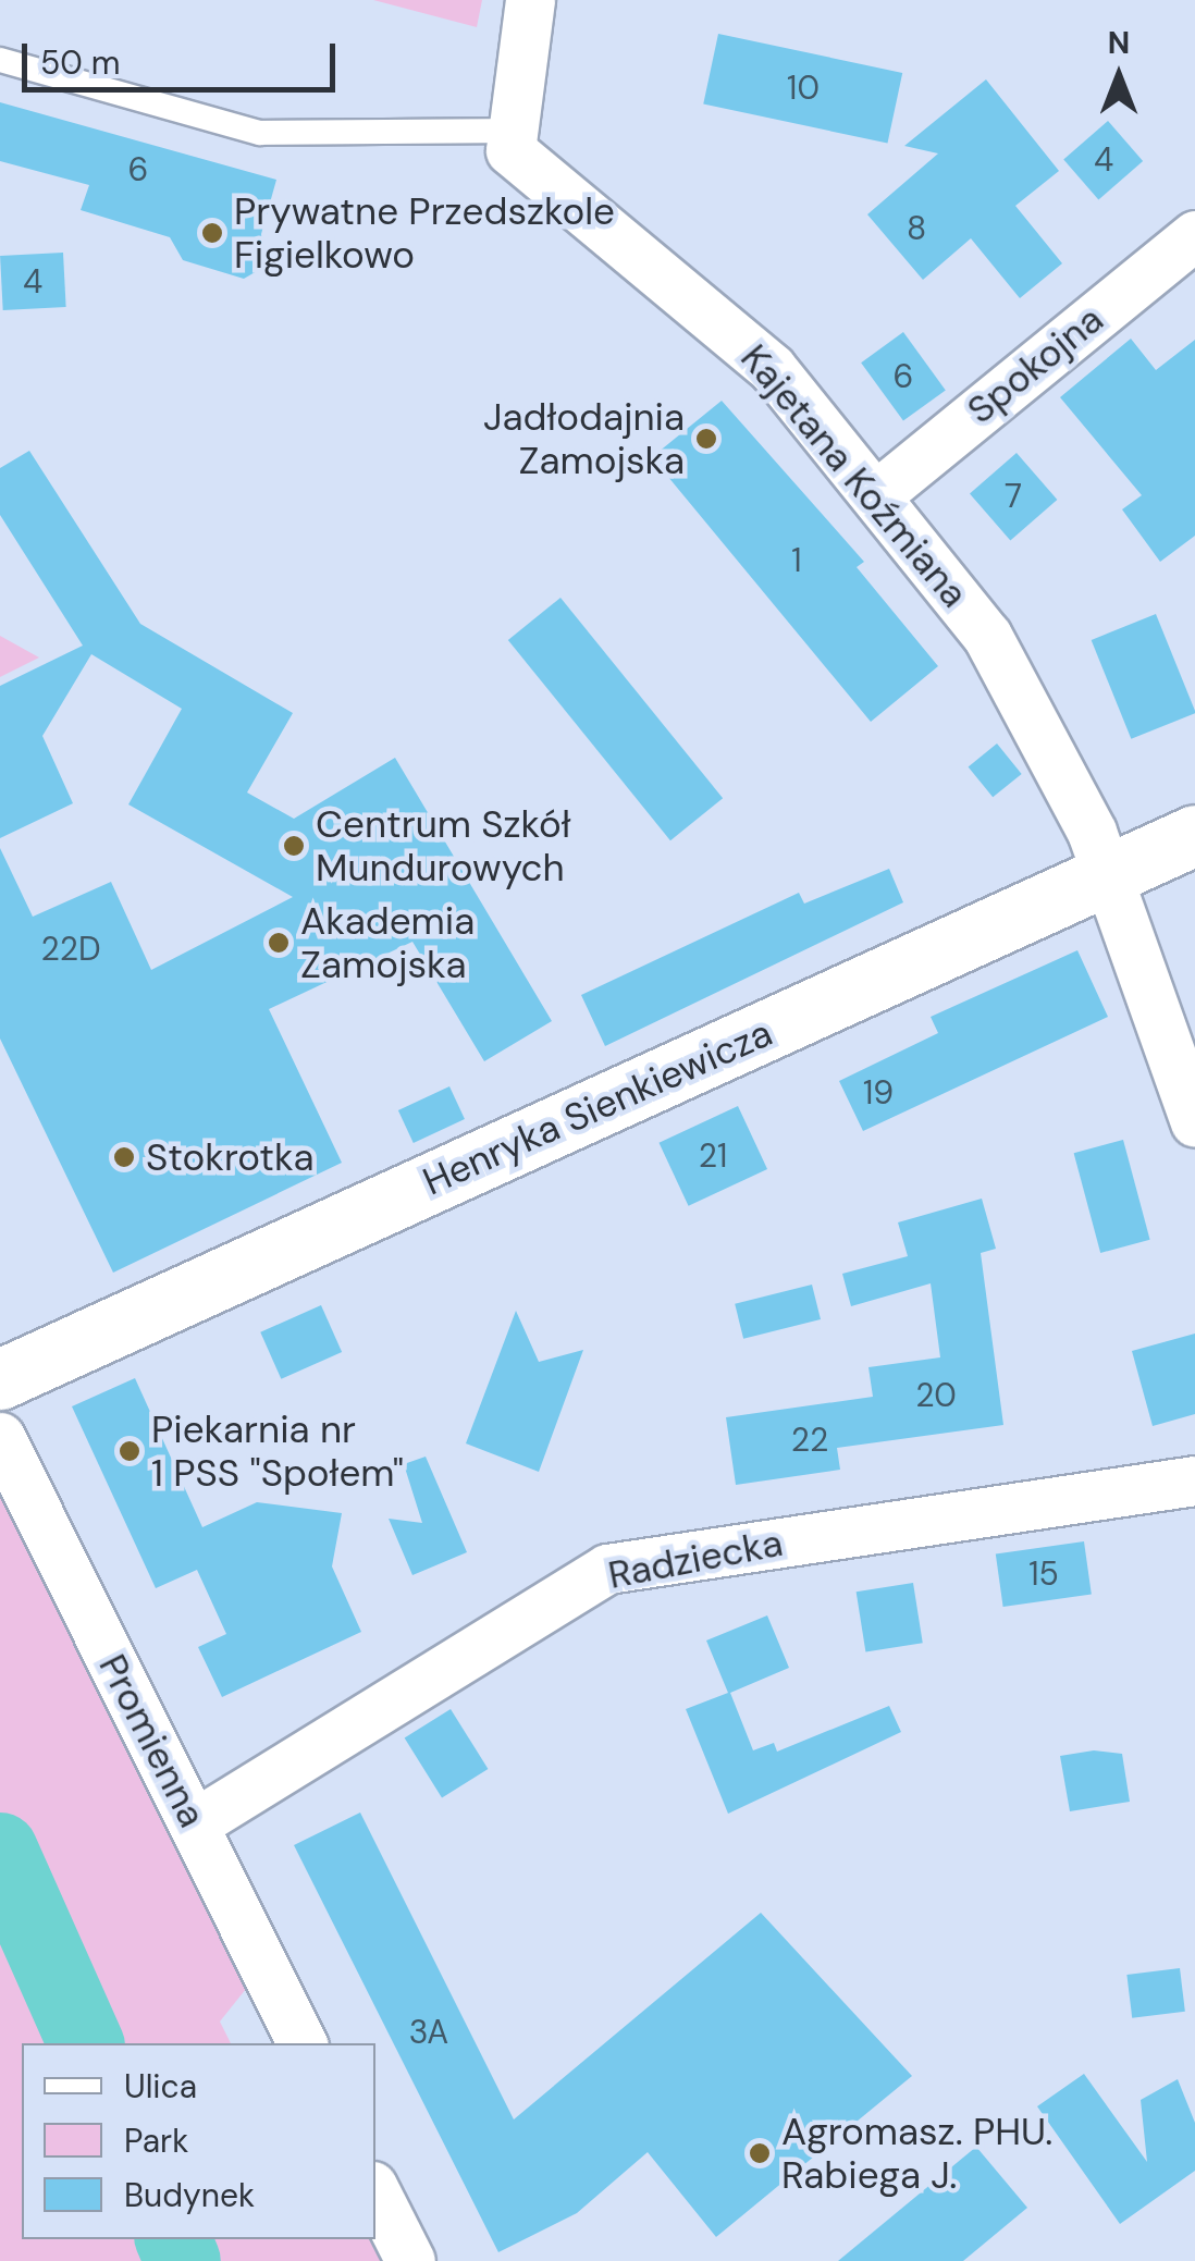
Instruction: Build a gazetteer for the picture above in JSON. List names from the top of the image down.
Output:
{
  "streets": {
    "street": [
      "Spokojna",
      "Kajetana Koźmiana",
      "Henryka Sienkiewicza",
      "Radziecka",
      "Promienna"
    ]
  },
  "crossings": [
    ["Spokojna", "Kajetana Koźmiana"],
    ["Kajetana Koźmiana", "Henryka Sienkiewicza"],
    ["Radziecka", "Promienna"]
  ],
  "places": [
    "Prywatne Przedszkole Figielkowo",
    "Jadłodajnia Zamojska",
    "Centrum Szkół Mundurowych",
    "Akademia Zamojska",
    "Stokrotka",
    "Piekarnia nr 1 PSS \"Społem\"",
    "Agromasz. PHU. Rabiega J."
  ],
  "house_numbers": [
    "10",
    "4",
    "6",
    "8",
    "4",
    "6",
    "7",
    "1",
    "22D",
    "19",
    "21",
    "20",
    "22",
    "15",
    "3A"
  ],
  "legend": ["Ulica", "Park", "Budynek"],
  "scale_bar": "50 m",
  "north": "top"
}
